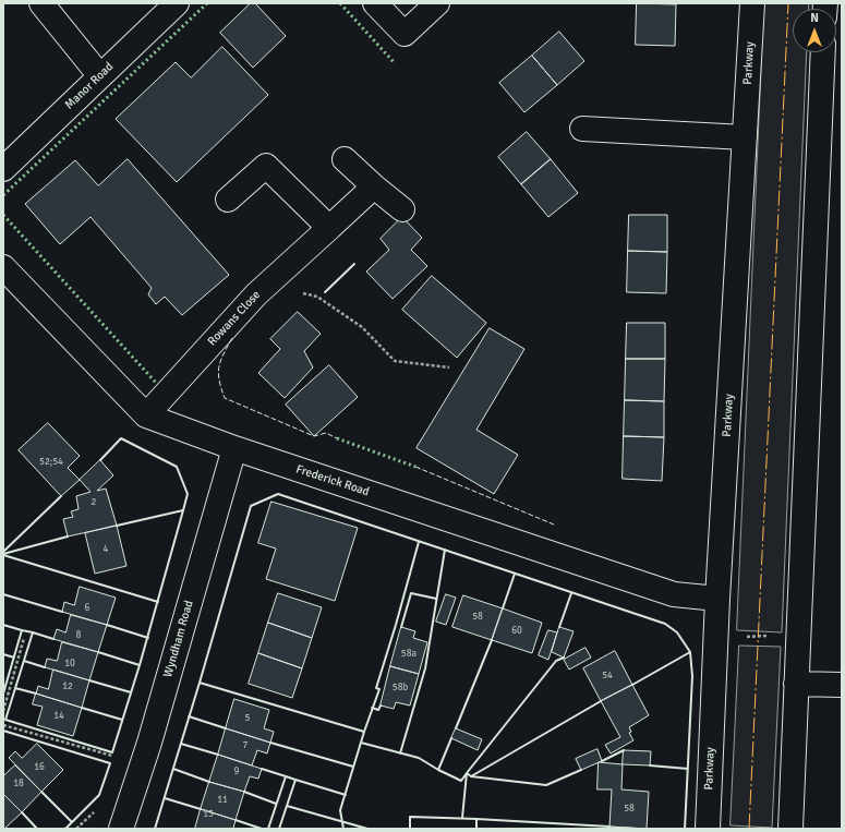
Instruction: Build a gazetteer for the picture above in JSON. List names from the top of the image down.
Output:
{
  "streets": {
    "street": [
      "Parkway",
      "Manor Road",
      "Rowans Close",
      "Frederick Road",
      "Wyndham Road"
    ]
  },
  "crossings": [
    ["Parkway", "Frederick Road"],
    ["Rowans Close", "Frederick Road"],
    ["Frederick Road", "Wyndham Road"]
  ],
  "house_numbers": [
    "52;54",
    "2",
    "4",
    "6",
    "58",
    "60",
    "8",
    "58a",
    "10",
    "54",
    "12",
    "58b",
    "14",
    "5",
    "7",
    "16",
    "9",
    "18",
    "11",
    "58",
    "13"
  ],
  "north": "top"
}
